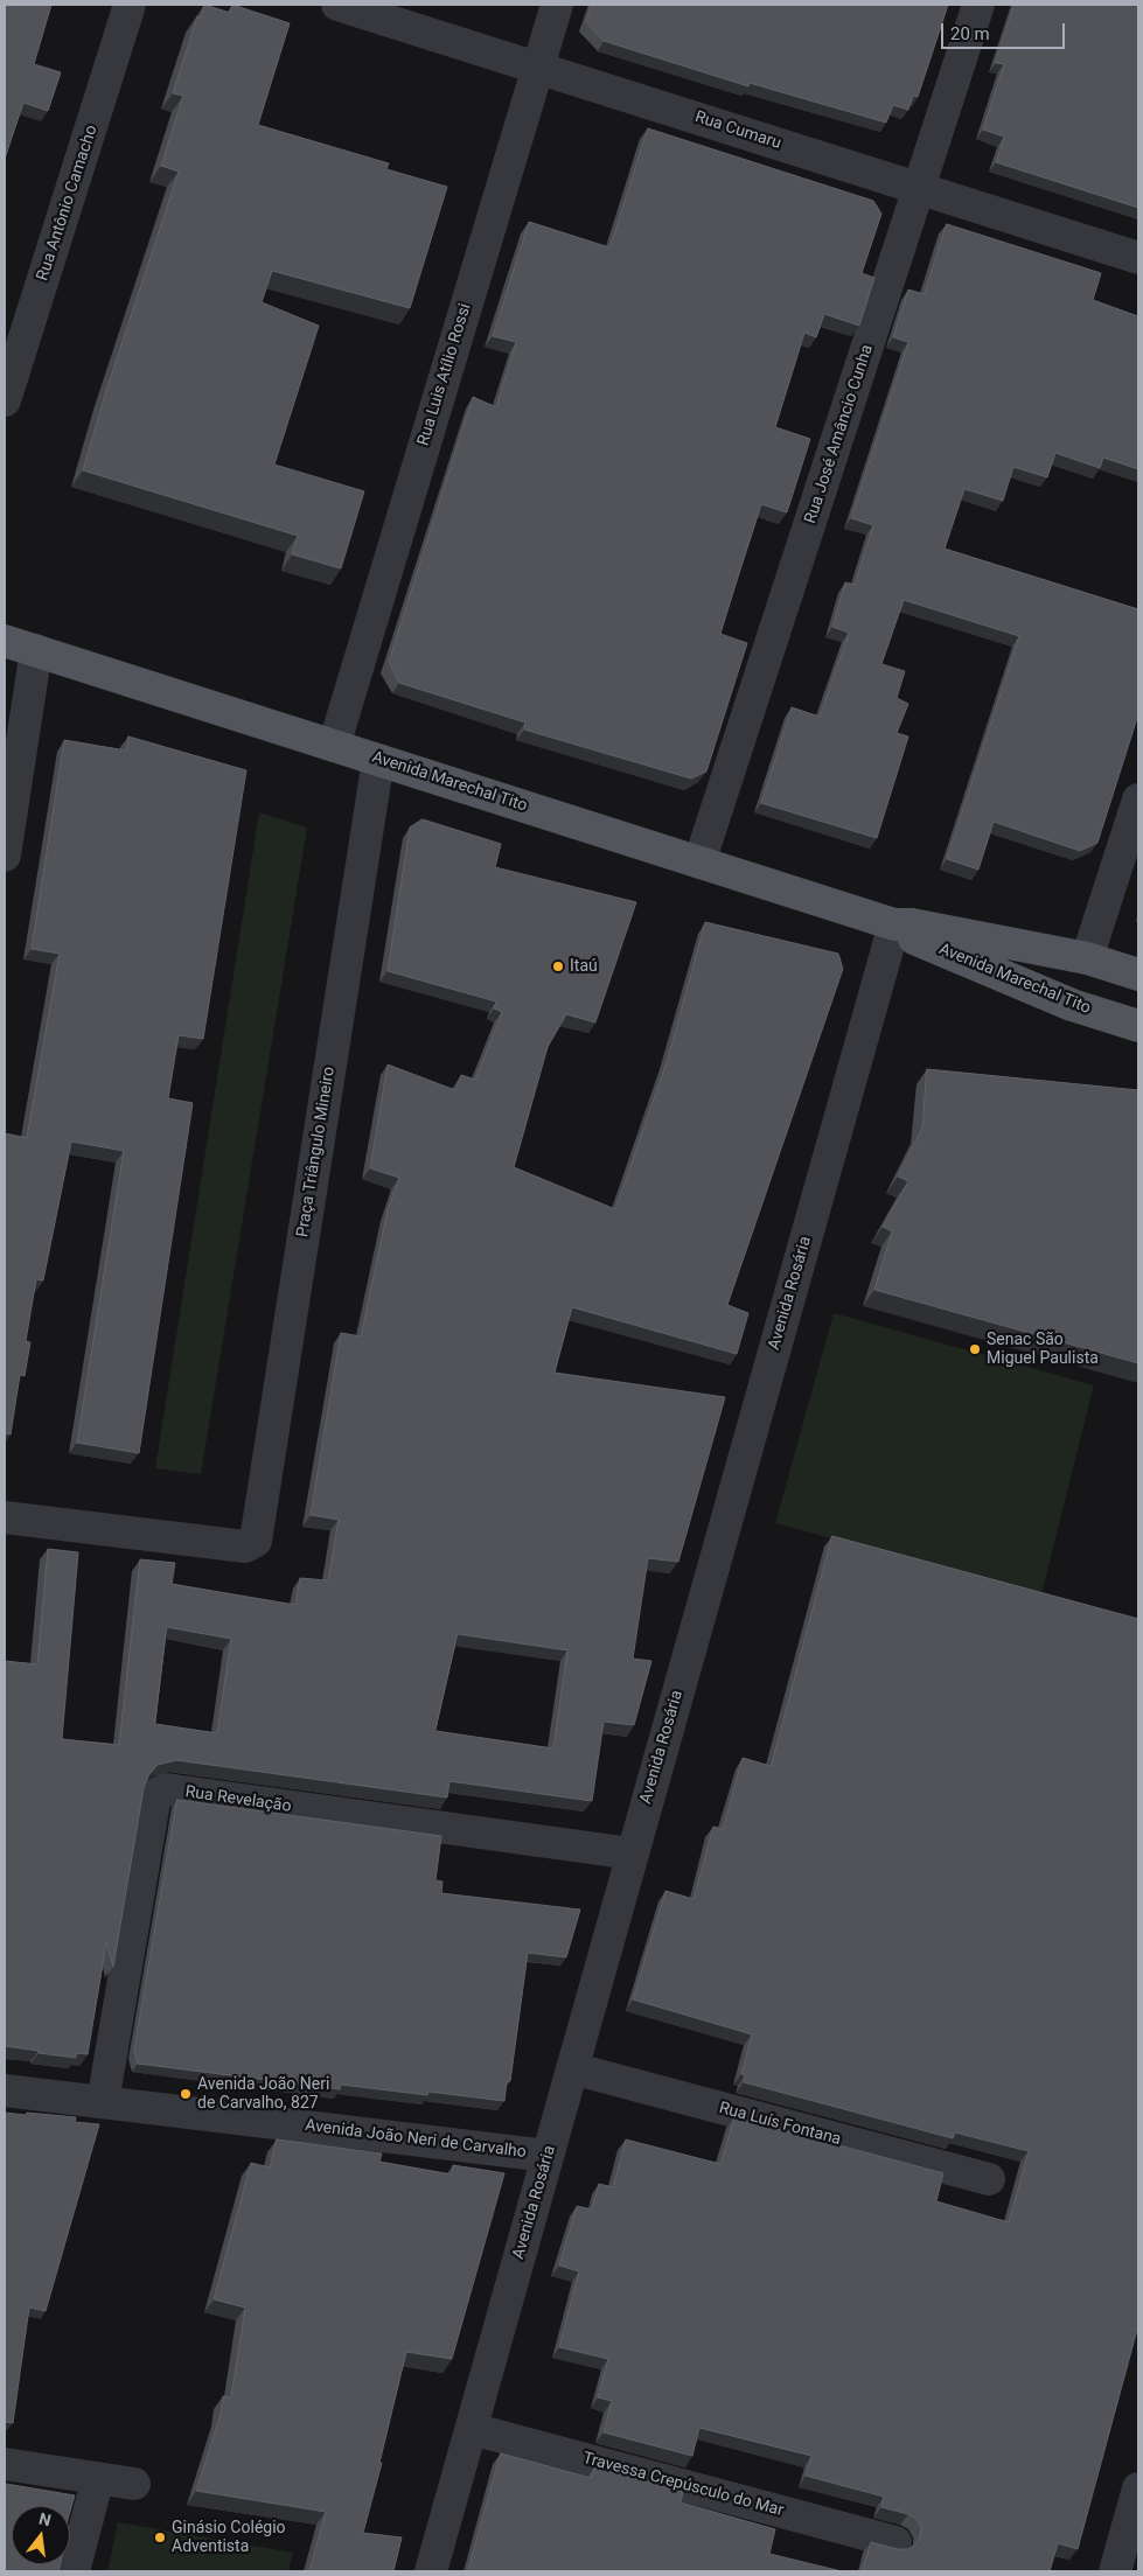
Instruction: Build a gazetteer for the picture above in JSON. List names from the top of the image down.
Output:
{
  "streets": {
    "main road": ["Avenida Marechal Tito"],
    "street": [
      "Rua Cumaru",
      "Rua Antônio Camacho",
      "Rua Luis Atílio Rossi",
      "Rua José Amâncio Cunha",
      "Praça Triângulo Mineiro",
      "Avenida Rosária",
      "Rua Revelação",
      "Rua Luís Fontana",
      "Avenida João Neri de Carvalho",
      "Travessa Crepúsculo do Mar"
    ]
  },
  "crossings": [
    ["Rua Cumaru", "Rua Luis Atílio Rossi"],
    ["Rua Cumaru", "Rua José Amâncio Cunha"],
    ["Rua Luis Atílio Rossi", "Avenida Marechal Tito"],
    ["Rua José Amâncio Cunha", "Avenida Marechal Tito"],
    ["Avenida Marechal Tito", "Praça Triângulo Mineiro"],
    ["Avenida Marechal Tito", "Avenida Rosária"],
    ["Avenida Rosária", "Rua Revelação"],
    ["Avenida Rosária", "Rua Luís Fontana"],
    ["Avenida Rosária", "Avenida João Neri de Carvalho"],
    ["Avenida Rosária", "Travessa Crepúsculo do Mar"],
    ["Rua Revelação", "Avenida João Neri de Carvalho"]
  ],
  "places": [
    "Itaú",
    "Senac São Miguel Paulista",
    "Avenida João Neri de Carvalho, 827",
    "Ginásio Colégio Adventista"
  ],
  "scale_bar": "20 m",
  "north": "top"
}
